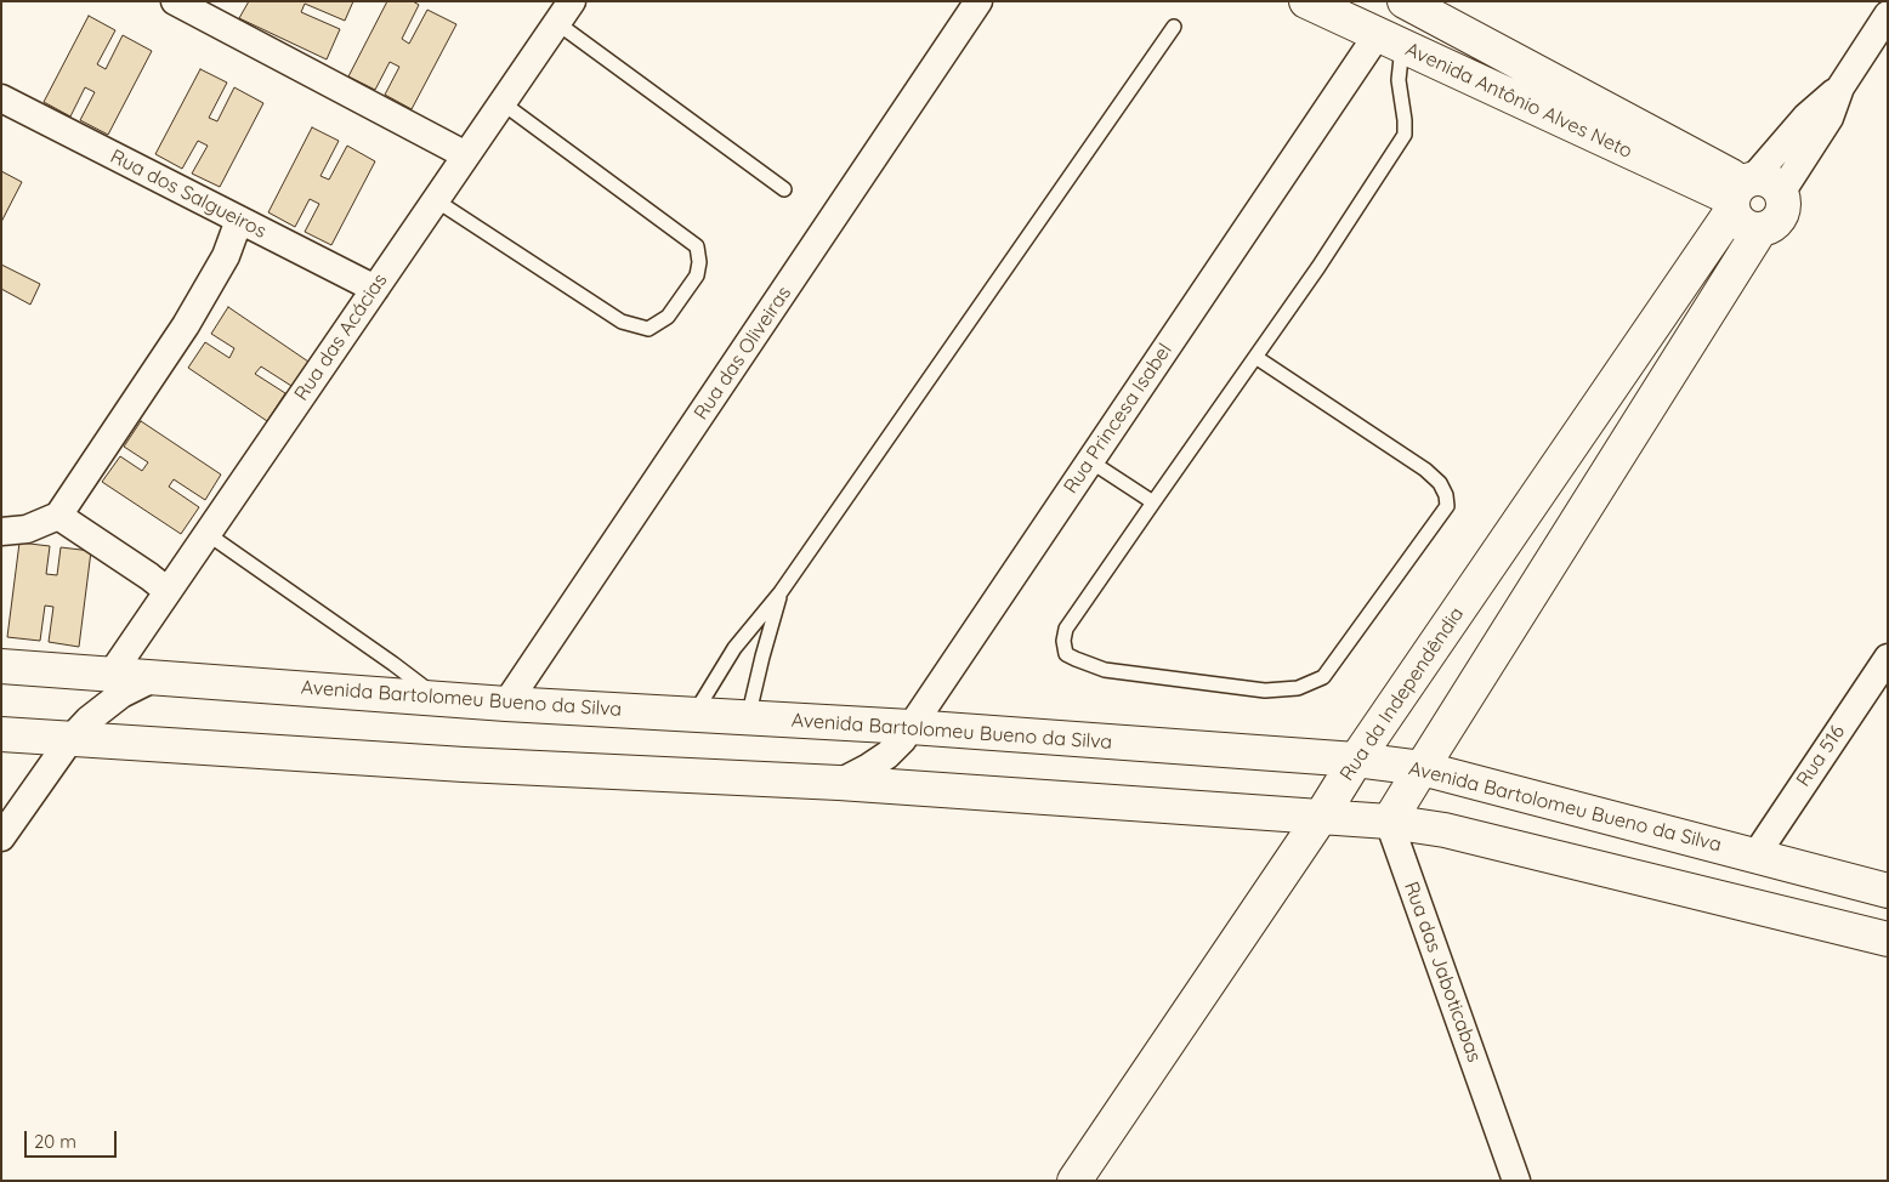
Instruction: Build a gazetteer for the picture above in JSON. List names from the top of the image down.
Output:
{
  "streets": {
    "street": [
      "Avenida Antônio Alves Neto",
      "Rua dos Salgueiros",
      "Rua das Acácias",
      "Rua das Oliveiras",
      "Rua Princesa Isabel",
      "Rua da Independêndia",
      "Avenida Bartolomeu Bueno da Silva",
      "Rua 516",
      "Rua das Jaboticabas"
    ]
  },
  "crossings": [
    ["Avenida Antônio Alves Neto", "Rua Princesa Isabel"],
    ["Avenida Antônio Alves Neto", "Rua da Independêndia"],
    ["Rua dos Salgueiros", "Rua das Acácias"],
    ["Rua das Acácias", "Avenida Bartolomeu Bueno da Silva"],
    ["Rua das Oliveiras", "Avenida Bartolomeu Bueno da Silva"],
    ["Rua Princesa Isabel", "Avenida Bartolomeu Bueno da Silva"],
    ["Rua da Independêndia", "Avenida Bartolomeu Bueno da Silva"],
    ["Avenida Bartolomeu Bueno da Silva", "Rua 516"]
  ],
  "scale_bar": "20 m"
}
